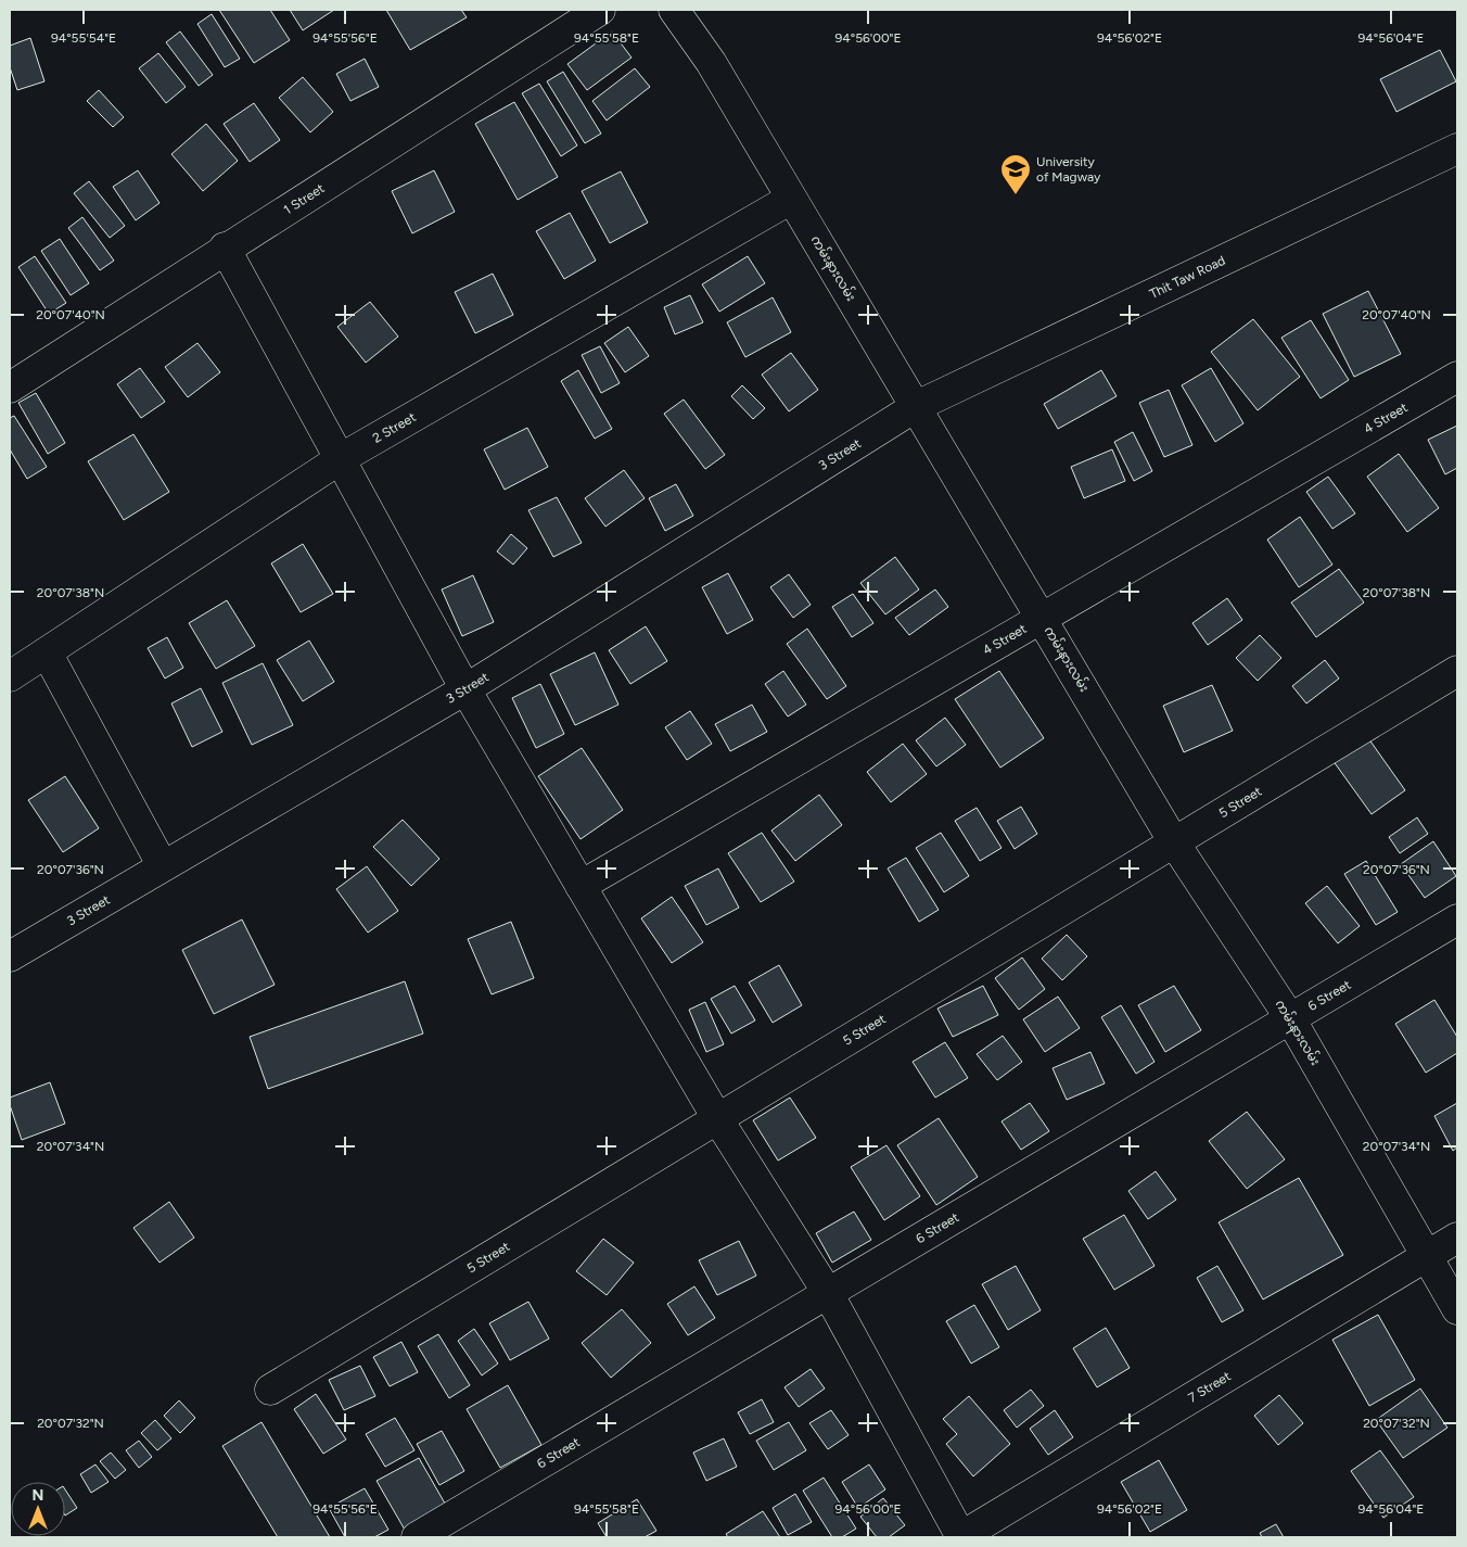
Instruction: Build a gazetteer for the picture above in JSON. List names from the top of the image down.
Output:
{
  "streets": {
    "street": [
      "1 Street",
      "ကမ်းနားလမ်း",
      "Thit Taw Road",
      "4 Street",
      "2 Street",
      "3 Street",
      "5 Street",
      "6 Street",
      "7 Street"
    ]
  },
  "crossings": [
    ["ကမ်းနားလမ်း", "Thit Taw Road"],
    ["ကမ်းနားလမ်း", "4 Street"],
    ["ကမ်းနားလမ်း", "2 Street"],
    ["ကမ်းနားလမ်း", "3 Street"],
    ["ကမ်းနားလမ်း", "5 Street"],
    ["ကမ်းနားလမ်း", "6 Street"],
    ["ကမ်းနားလမ်း", "7 Street"],
    ["Thit Taw Road", "3 Street"]
  ],
  "places": {
    "school or university": ["University of Magway"]
  },
  "north": "top",
  "coordinates": [
    "94°55'54\"E",
    "94°55'56\"E",
    "94°55'58\"E",
    "94°56'00\"E",
    "94°56'02\"E",
    "94°56'04\"E",
    "20°07'40\"N",
    "20°07'38\"N",
    "20°07'36\"N",
    "20°07'34\"N",
    "20°07'32\"N"
  ]
}
